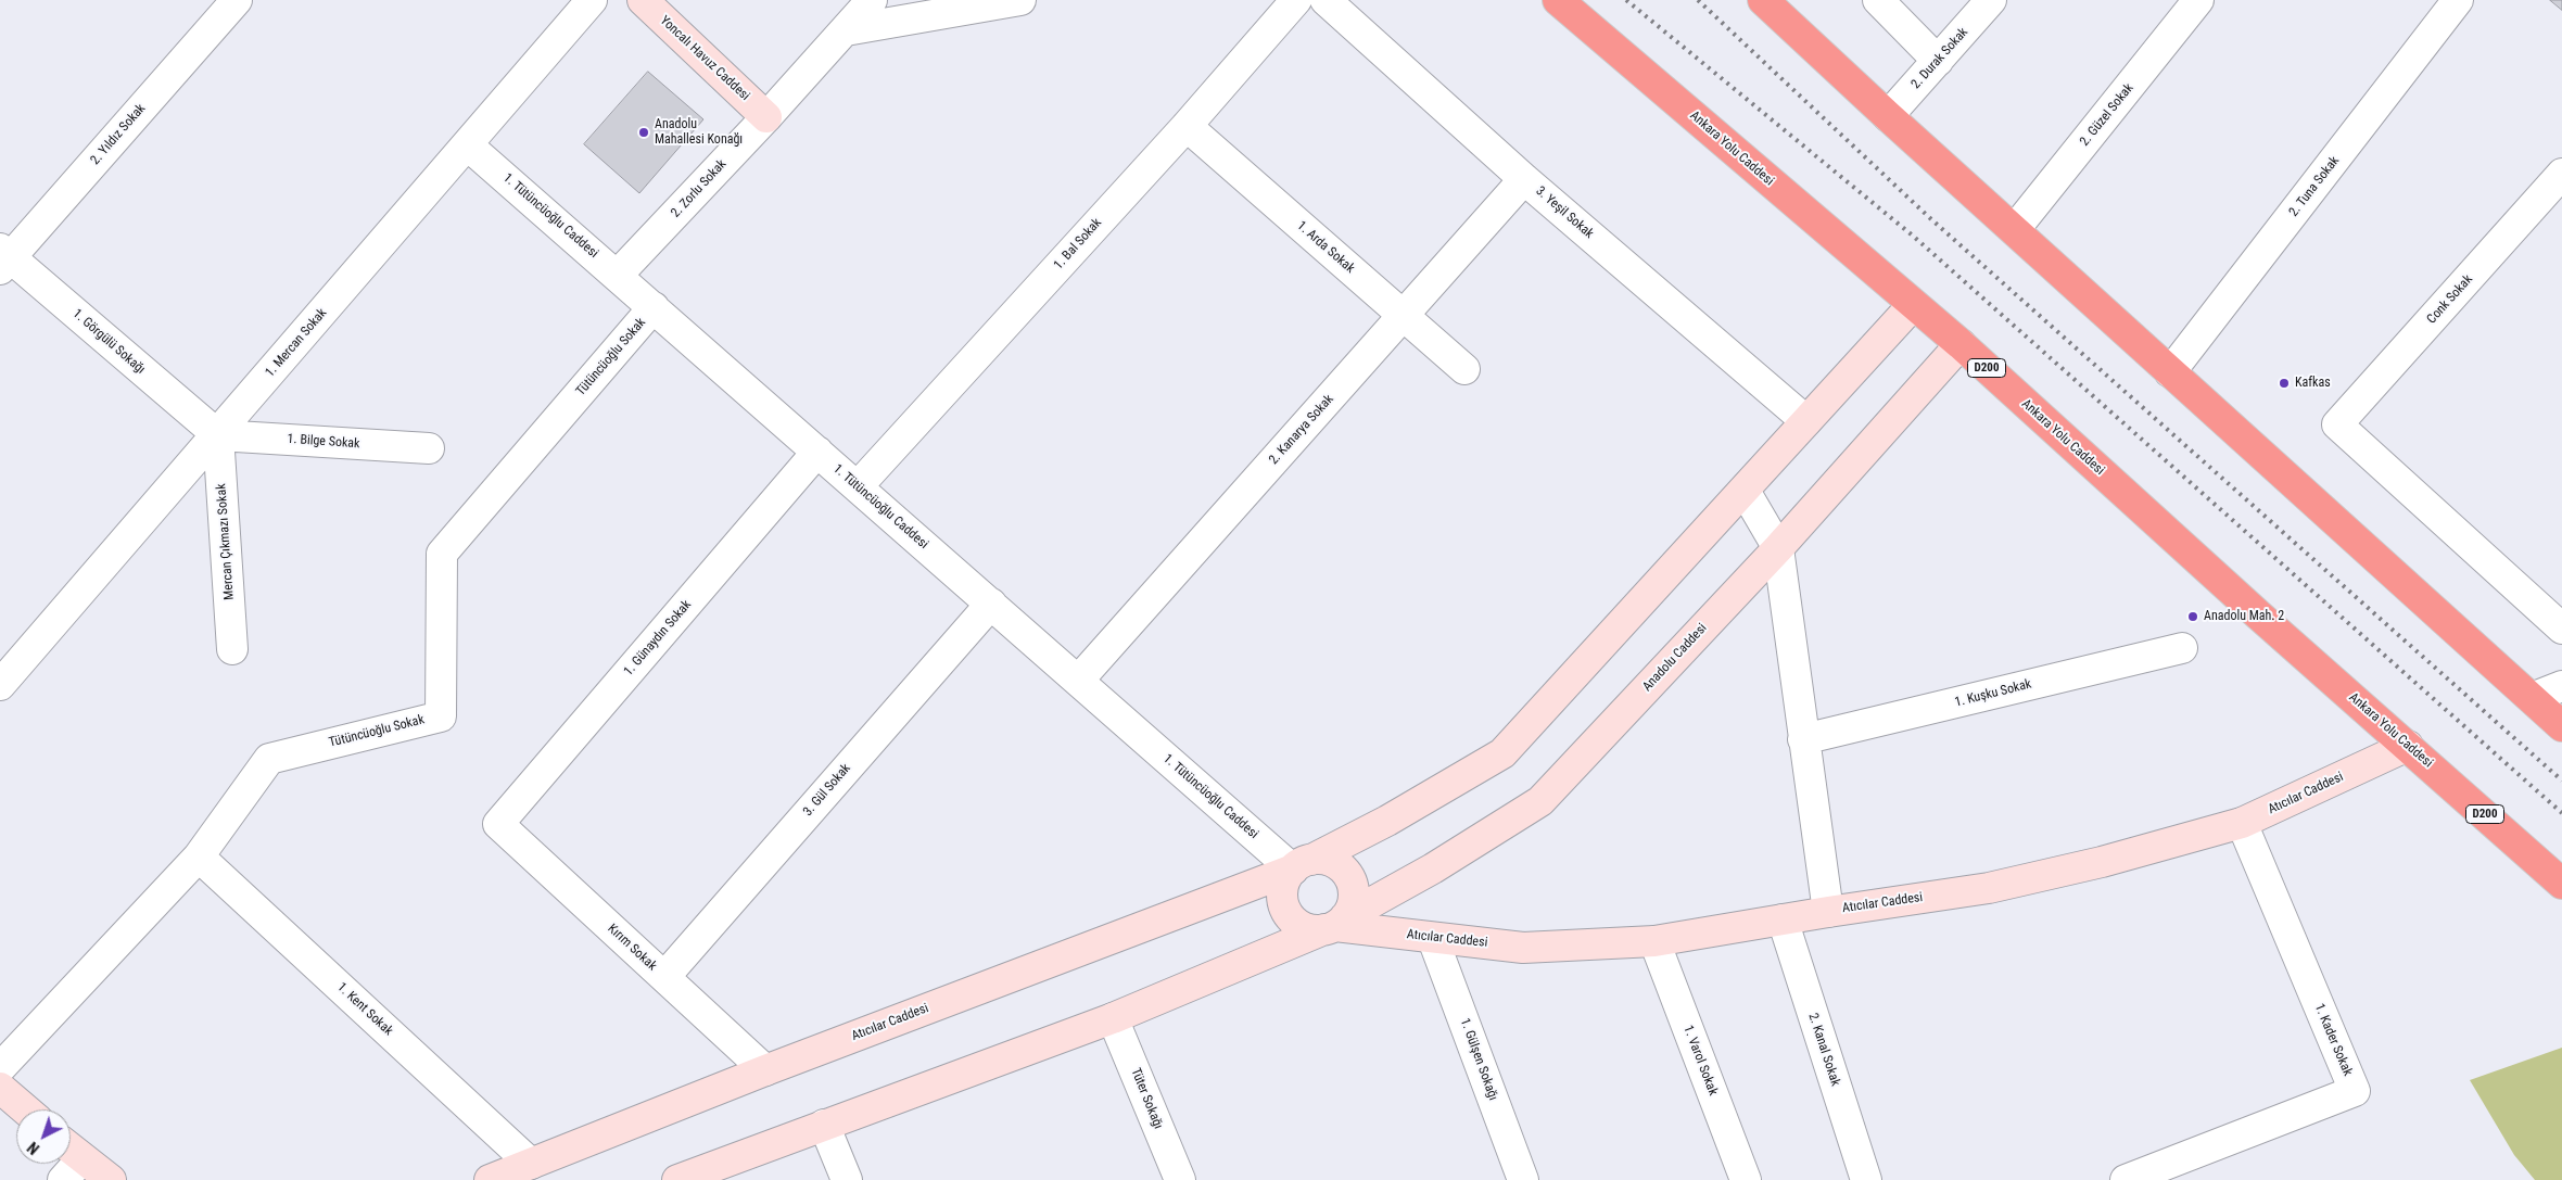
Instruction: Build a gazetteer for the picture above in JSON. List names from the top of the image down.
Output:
{
  "streets": {
    "highway": ["Ankara Yolu Caddesi", "D200"],
    "main road": ["Yoncalı Havuz Caddesi", "Anadolu Caddesi", "Atıcılar Caddesi"],
    "street": [
      "2. Durak Sokak",
      "2. Güzel Sokak",
      "2. Yıldız Sokak",
      "2. Tuna Sokak",
      "2. Zorlu Sokak",
      "3. Yeşil Sokak",
      "1. Tütüncüoğlu Caddesi",
      "1. Bal Sokak",
      "1. Arda Sokak",
      "Conk Sokak",
      "1. Görgülü Sokağı",
      "1. Mercan Sokak",
      "Tütüncüoğlu Sokak",
      "2. Kanarya Sokak",
      "1. Bilge Sokak",
      "Mercan Çıkmazı Sokak",
      "1. Günaydın Sokak",
      "1. Kuşku Sokak",
      "3. Gül Sokak",
      "Kırım Sokak",
      "1. Kent Sokak",
      "1. Kader Sokak",
      "2. Kanal Sokak",
      "1. Gülşen Sokağı",
      "1. Varol Sokak",
      "Tüter Sokağı"
    ]
  },
  "crossings": [
    ["Yoncalı Havuz Caddesi", "2. Zorlu Sokak"],
    ["2. Yıldız Sokak", "1. Görgülü Sokağı"],
    ["Ankara Yolu Caddesi", "Anadolu Caddesi"],
    ["Ankara Yolu Caddesi", "Atıcılar Caddesi"],
    ["2. Zorlu Sokak", "1. Tütüncüoğlu Caddesi"],
    ["3. Yeşil Sokak", "2. Kanarya Sokak"],
    ["1. Tütüncüoğlu Caddesi", "1. Bal Sokak"],
    ["1. Tütüncüoğlu Caddesi", "1. Mercan Sokak"],
    ["1. Tütüncüoğlu Caddesi", "Tütüncüoğlu Sokak"],
    ["1. Tütüncüoğlu Caddesi", "2. Kanarya Sokak"],
    ["1. Tütüncüoğlu Caddesi", "1. Günaydın Sokak"],
    ["1. Tütüncüoğlu Caddesi", "Anadolu Caddesi"],
    ["1. Tütüncüoğlu Caddesi", "3. Gül Sokak"],
    ["1. Tütüncüoğlu Caddesi", "Atıcılar Caddesi"],
    ["1. Bal Sokak", "1. Arda Sokak"],
    ["1. Arda Sokak", "2. Kanarya Sokak"],
    ["1. Görgülü Sokağı", "1. Mercan Sokak"],
    ["1. Görgülü Sokağı", "1. Bilge Sokak"],
    ["1. Görgülü Sokağı", "Mercan Çıkmazı Sokak"],
    ["1. Mercan Sokak", "1. Bilge Sokak"],
    ["1. Mercan Sokak", "Mercan Çıkmazı Sokak"],
    ["Tütüncüoğlu Sokak", "1. Kent Sokak"],
    ["1. Bilge Sokak", "Mercan Çıkmazı Sokak"],
    ["1. Günaydın Sokak", "Kırım Sokak"],
    ["Anadolu Caddesi", "Atıcılar Caddesi"],
    ["3. Gül Sokak", "Kırım Sokak"],
    ["Atıcılar Caddesi", "Kırım Sokak"],
    ["Atıcılar Caddesi", "1. Kent Sokak"],
    ["Atıcılar Caddesi", "1. Kader Sokak"],
    ["Atıcılar Caddesi", "2. Kanal Sokak"],
    ["Atıcılar Caddesi", "1. Gülşen Sokağı"],
    ["Atıcılar Caddesi", "1. Varol Sokak"]
  ],
  "places": ["Anadolu Mahallesi Konağı", "Kafkas", "Anadolu Mah. 2"],
  "north": "bottom left"
}
